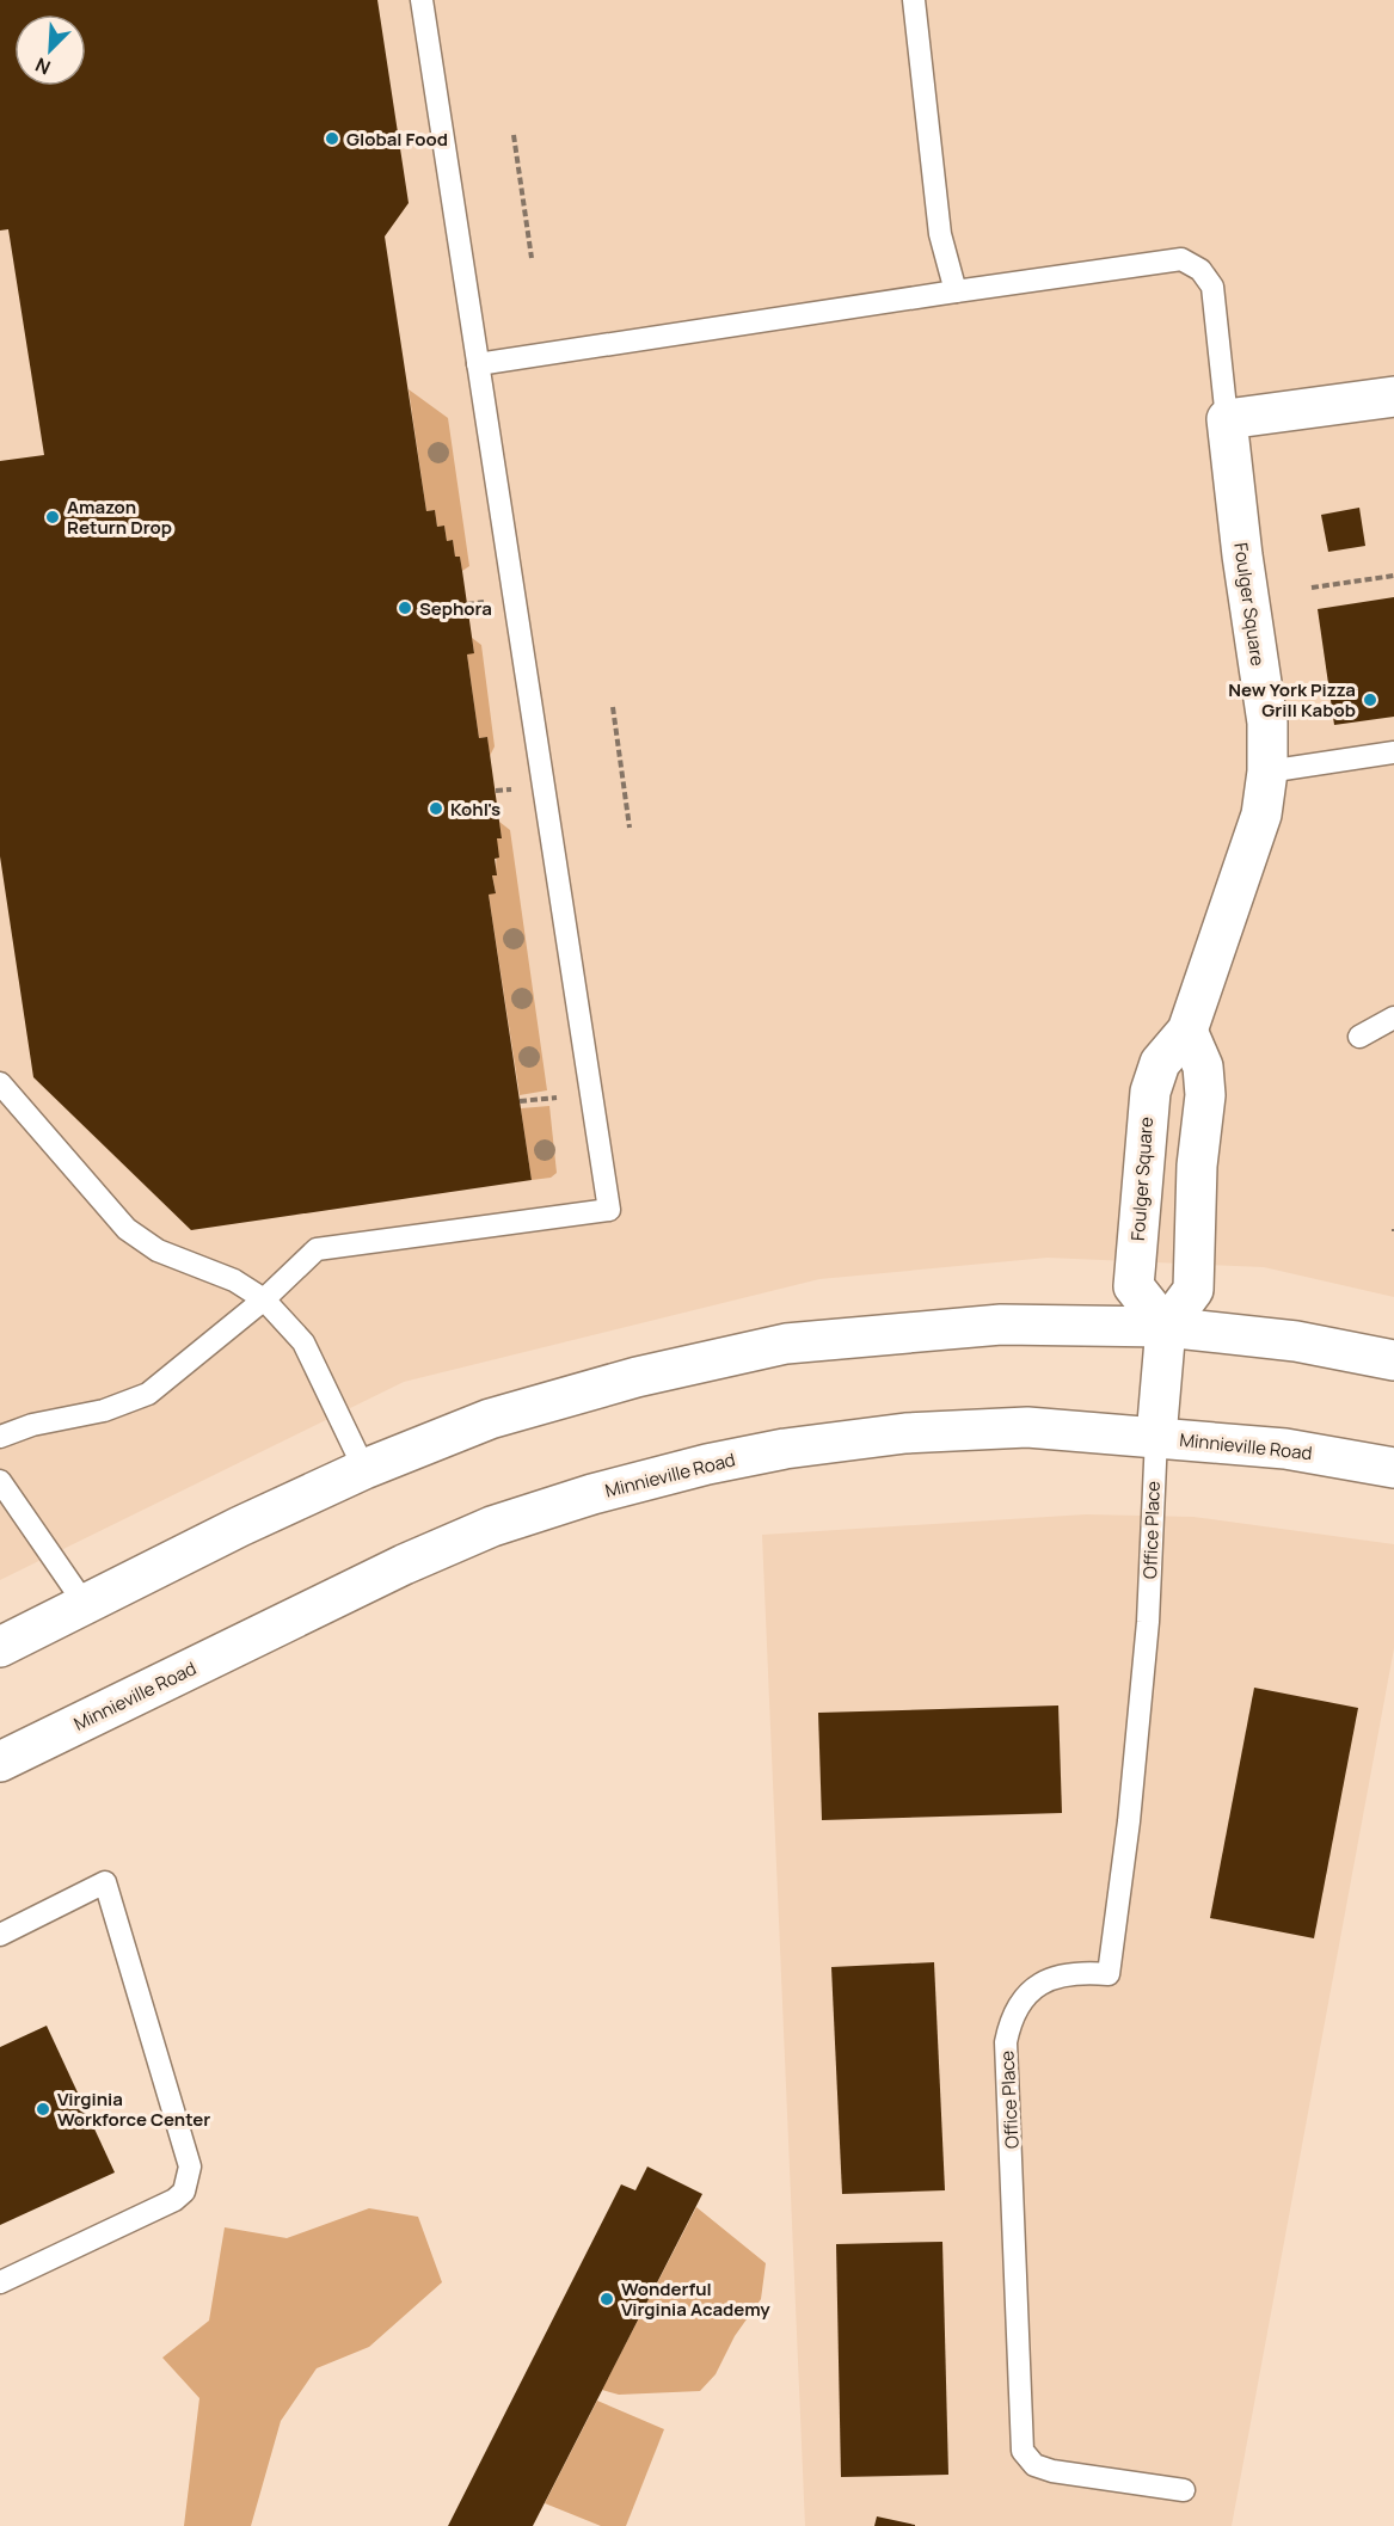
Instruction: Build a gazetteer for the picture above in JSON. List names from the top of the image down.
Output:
{
  "streets": {
    "main road": ["Foulger Square", "Minnieville Road"],
    "lane": ["Office Place"]
  },
  "crossings": [
    ["Minnieville Road", "Office Place"]
  ],
  "places": [
    "Global Food",
    "Amazon Return Drop",
    "Sephora",
    "New York Pizza Grill Kabob",
    "Kohl's",
    "Virginia Workforce Center",
    "Wonderful Virginia Academy"
  ],
  "north": "bottom left"
}
